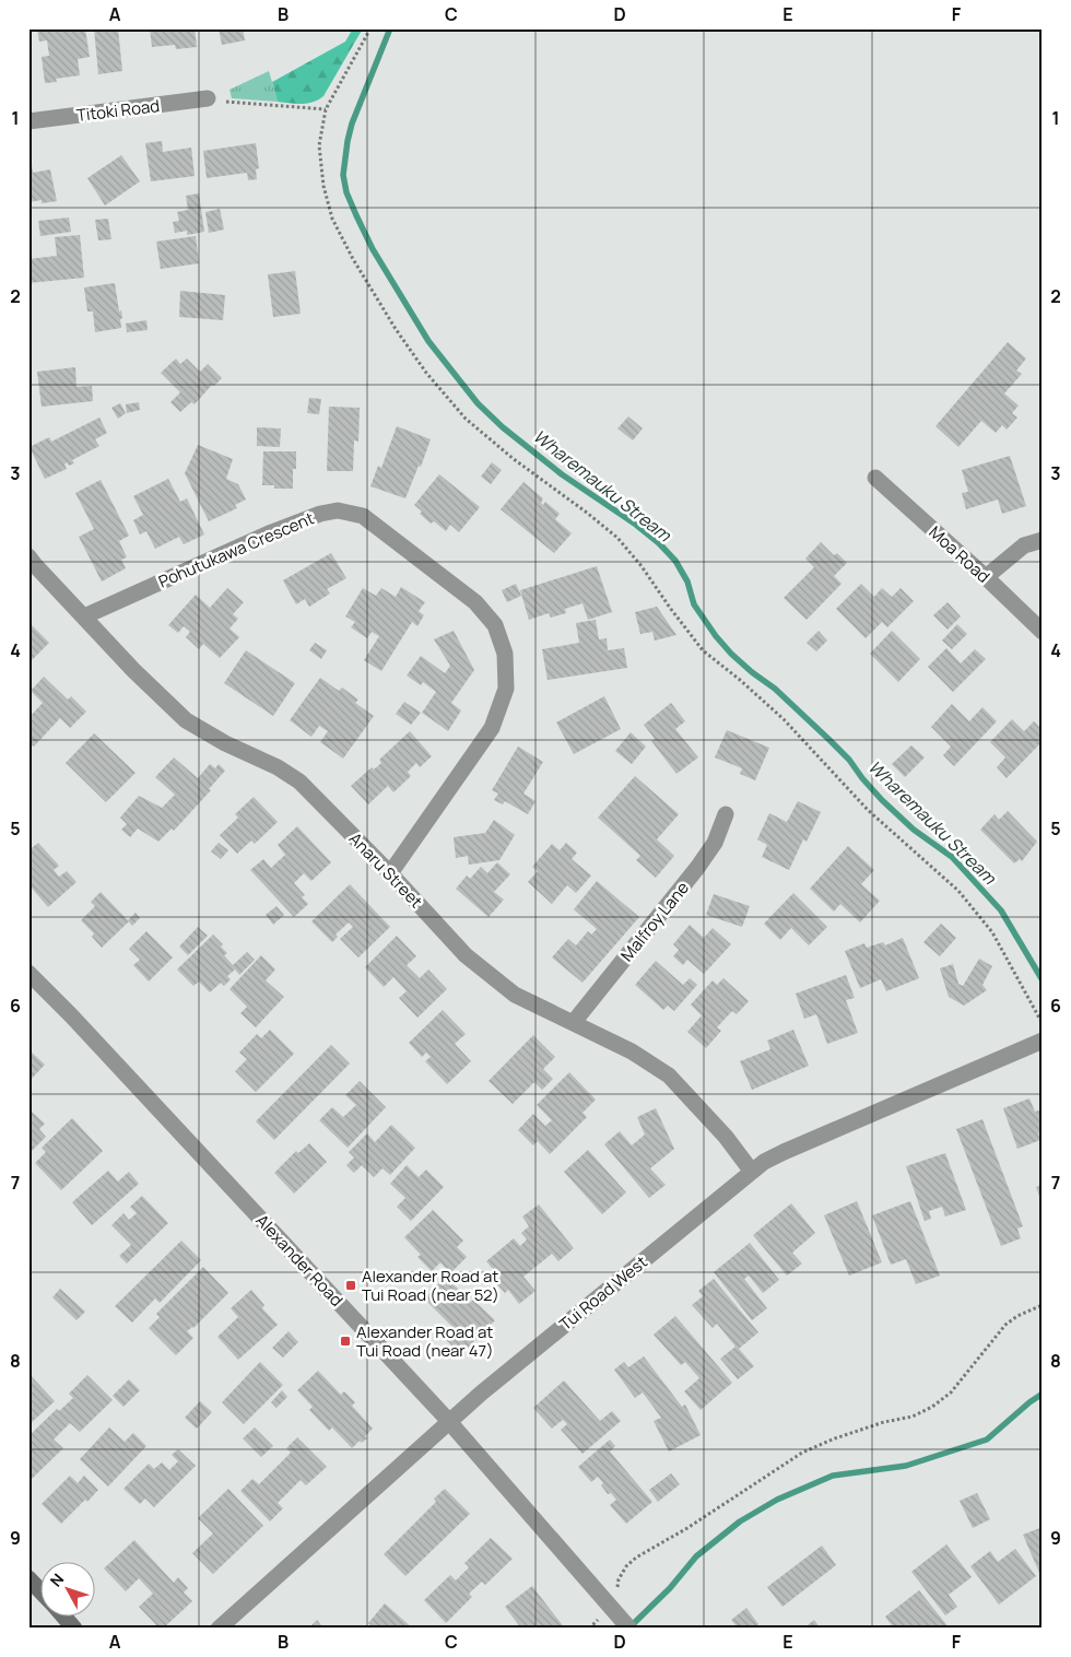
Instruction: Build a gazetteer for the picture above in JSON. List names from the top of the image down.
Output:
{
  "streets": {
    "street": [
      "Titoki Road",
      "Pohutukawa Crescent",
      "Moa Road",
      "Anaru Street",
      "Malfroy Lane",
      "Alexander Road",
      "Tui Road West"
    ]
  },
  "crossings": [
    ["Pohutukawa Crescent", "Anaru Street"],
    ["Anaru Street", "Malfroy Lane"],
    ["Anaru Street", "Tui Road West"],
    ["Alexander Road", "Tui Road West"]
  ],
  "water": ["Wharemauku Stream"],
  "places": {
    "transit": ["Alexander Road at Tui Road (near 52)", "Alexander Road at Tui Road (near 47)"]
  },
  "north": "top left",
  "grid": {
    "columns": [
      "A",
      "B",
      "C",
      "D",
      "E",
      "F"
    ],
    "rows": [
      "1",
      "2",
      "3",
      "4",
      "5",
      "6",
      "7",
      "8",
      "9"
    ]
  }
}
